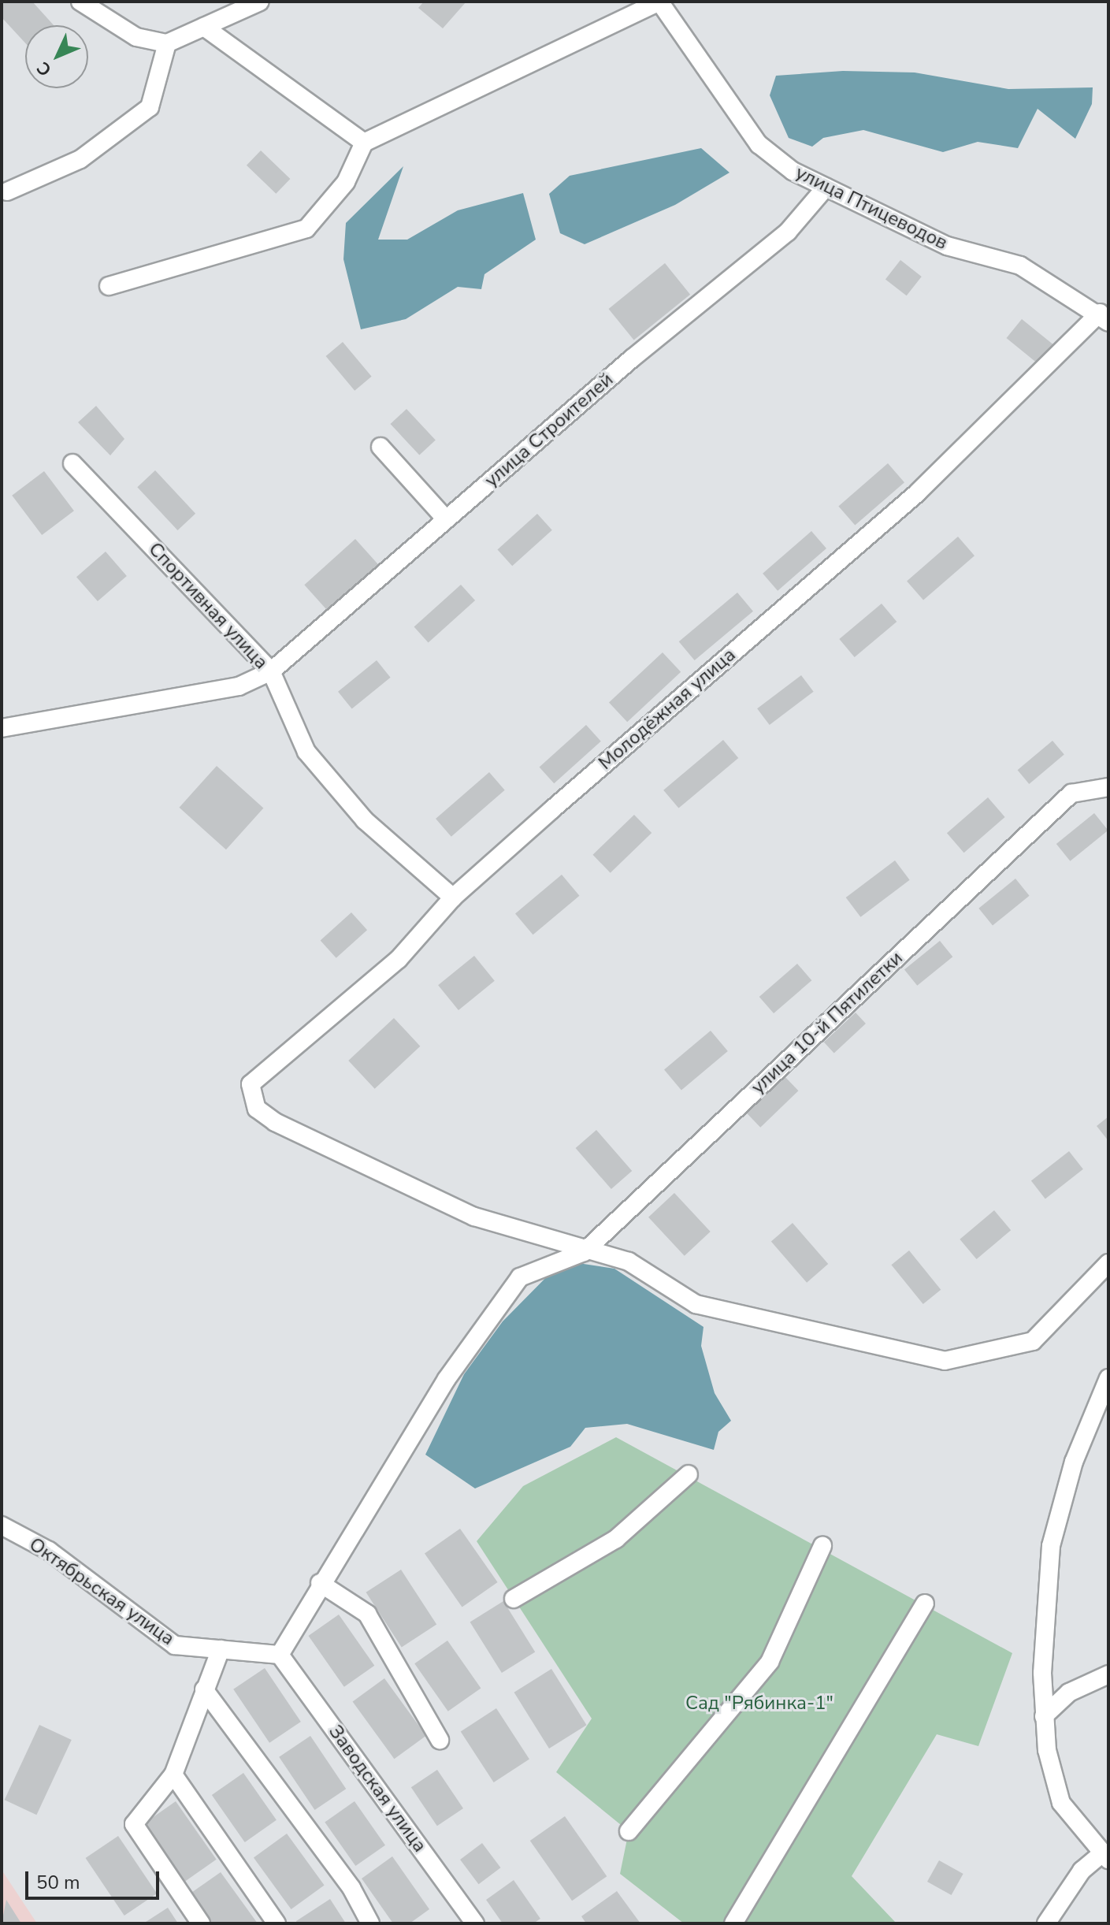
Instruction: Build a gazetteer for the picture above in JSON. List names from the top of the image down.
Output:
{
  "streets": {
    "street": [
      "улица Птицеводов",
      "улица Строителей",
      "Спортивная улица",
      "Молодёжная улица",
      "улица 10-й Пятилетки",
      "Октябрьская улица",
      "Заводская улица"
    ]
  },
  "crossings": [
    ["улица Птицеводов", "улица Строителей"],
    ["улица Птицеводов", "Молодёжная улица"],
    ["улица Строителей", "Спортивная улица"],
    ["Спортивная улица", "Молодёжная улица"],
    ["Молодёжная улица", "улица 10-й Пятилетки"],
    ["Октябрьская улица", "Заводская улица"]
  ],
  "parks": ["Сад \"Рябинка-1\""],
  "scale_bar": "50 m",
  "north": "bottom left"
}
